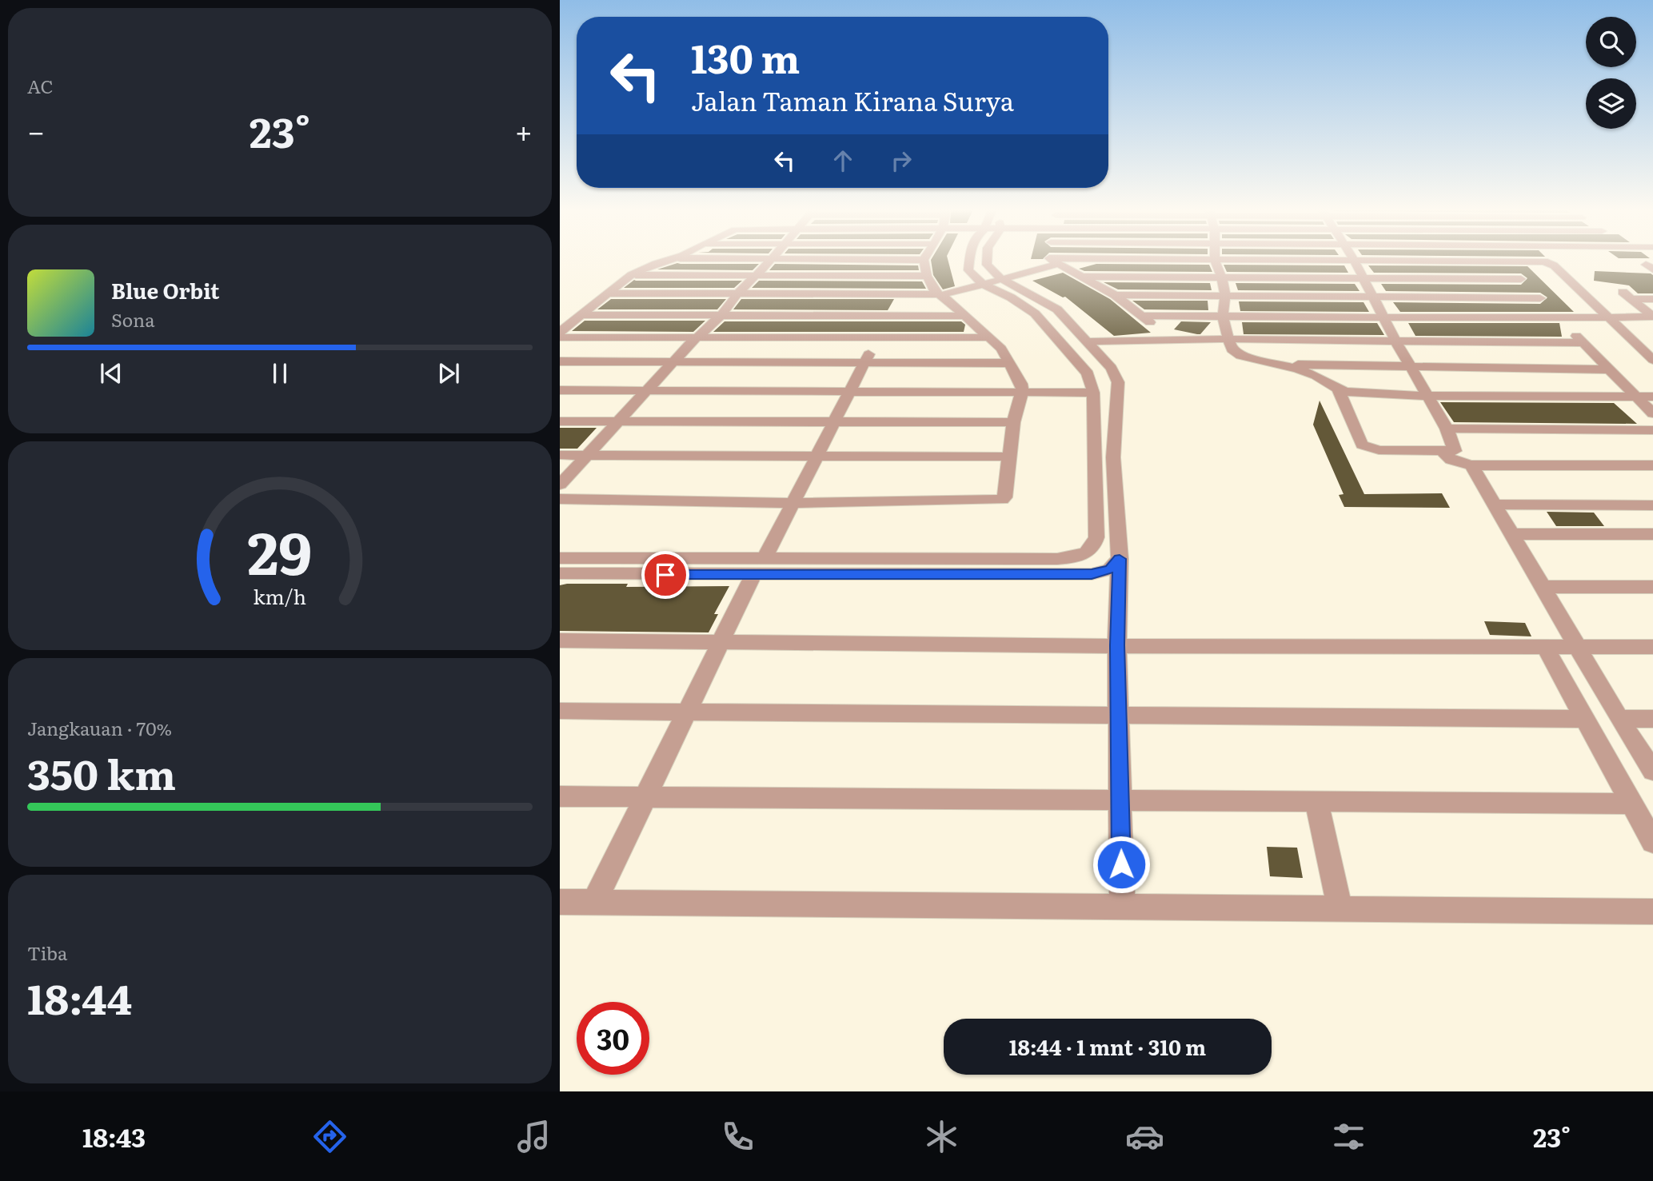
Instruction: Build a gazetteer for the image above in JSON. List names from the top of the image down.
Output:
{
  "page": {
    "tile": [
      "AC",
      ["Jangkauan · 70%", "350 km"],
      ["Tiba", "18:44"]
    ],
    "turn": ["130 m", "Jalan Taman Kirana Surya"],
    "heat": ["−", "23°", "+"],
    "song": ["Blue Orbit", "Sona"],
    "limit": "30",
    "trip": "18:44 · 1 mnt · 310 m",
    "tabs": ["18:43", "23°"],
    "gauge": ["29", "km/h"]
  }
}
